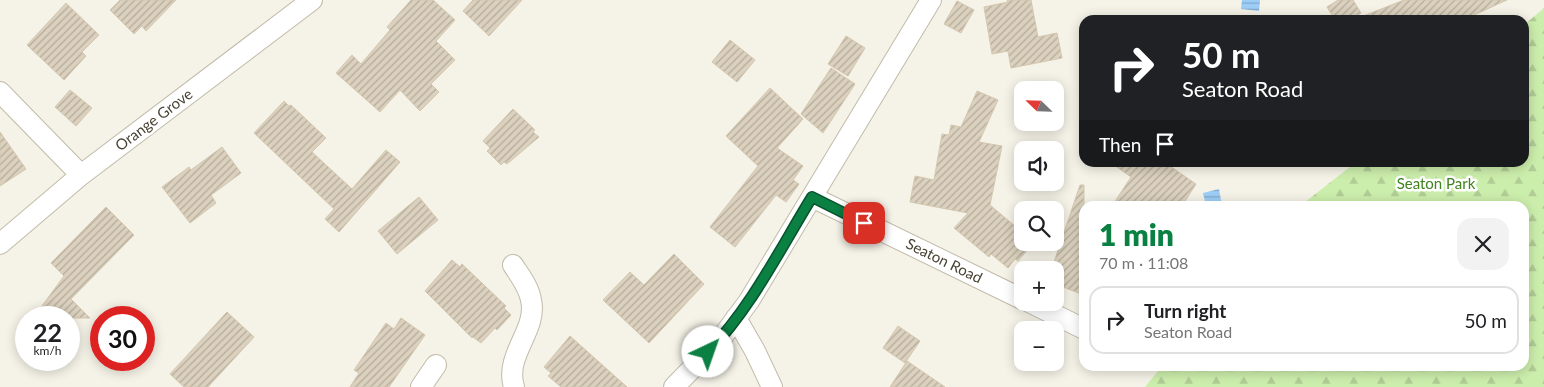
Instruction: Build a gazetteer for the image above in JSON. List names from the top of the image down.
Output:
{
  "streets": {
    "street": ["Orange Grove", "Seaton Road"]
  },
  "parks": ["Seaton Park"],
  "north": "top left",
  "page": {
    "turn": ["50 m", "Seaton Road"],
    "map_buttons": ["+", "−"],
    "then": "Then",
    "heading": ["1 min", "70 m · 11:08"],
    "list": [
      {
        "name": "Turn right",
        "note": "Seaton Road",
        "value": "50 m"
      }
    ],
    "speed": "22 km/h",
    "limit": "30"
  }
}
